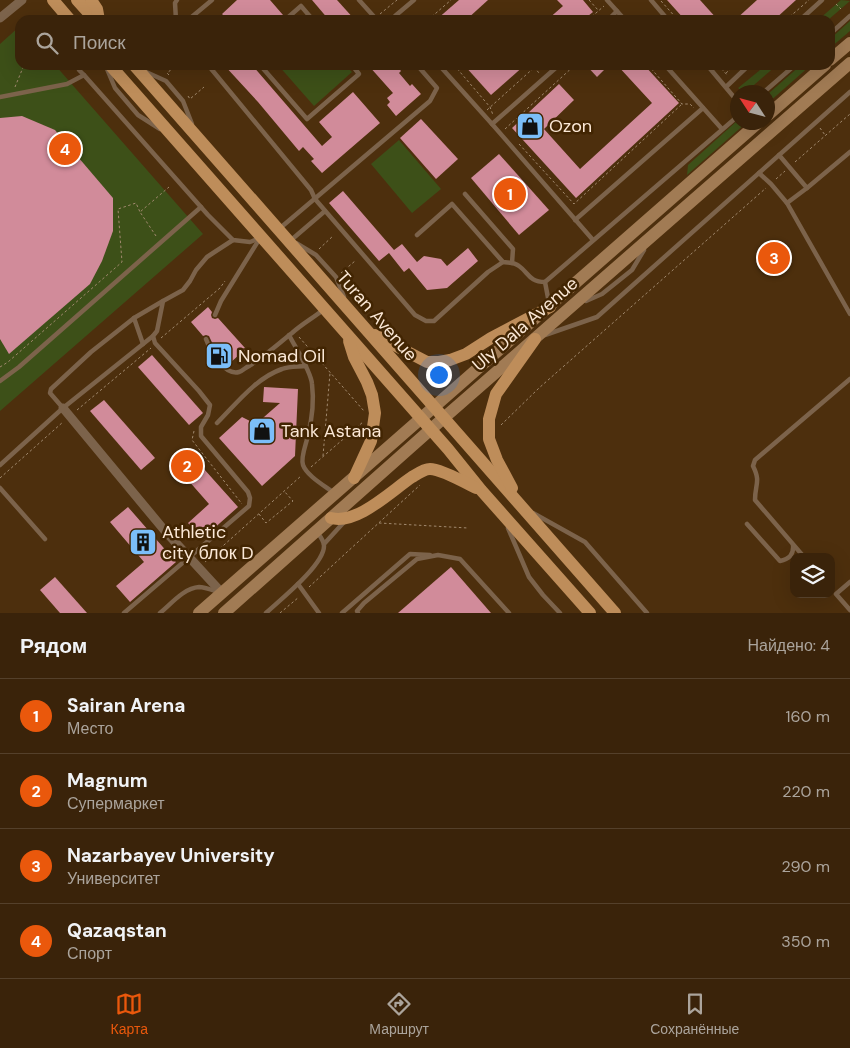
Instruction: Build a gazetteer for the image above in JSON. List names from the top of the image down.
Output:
{
  "streets": {
    "main road": ["Turan Avenue", "Uly Dala Avenue"]
  },
  "crossings": [
    ["Turan Avenue", "Uly Dala Avenue"]
  ],
  "places": {
    "shop": ["Ozon", "Tank Astana"],
    "fuel station": ["Nomad Oil"],
    "building": ["Athletic city блок D"]
  },
  "north": "top left",
  "page": {
    "search": "Поиск",
    "pins": [
      "4",
      "1",
      "3",
      "2"
    ],
    "heading": ["Рядом", "Найдено: 4"],
    "list": [
      {
        "mark": "1",
        "name": "Sairan Arena",
        "note": "Место",
        "value": "160 m"
      },
      {
        "mark": "2",
        "name": "Magnum",
        "note": "Супермаркет",
        "value": "220 m"
      },
      {
        "mark": "3",
        "name": "Nazarbayev University",
        "note": "Университет",
        "value": "290 m"
      },
      {
        "mark": "4",
        "name": "Qazaqstan",
        "note": "Спорт",
        "value": "350 m"
      }
    ],
    "nav": ["Карта", "Маршрут", "Сохранённые"]
  }
}
